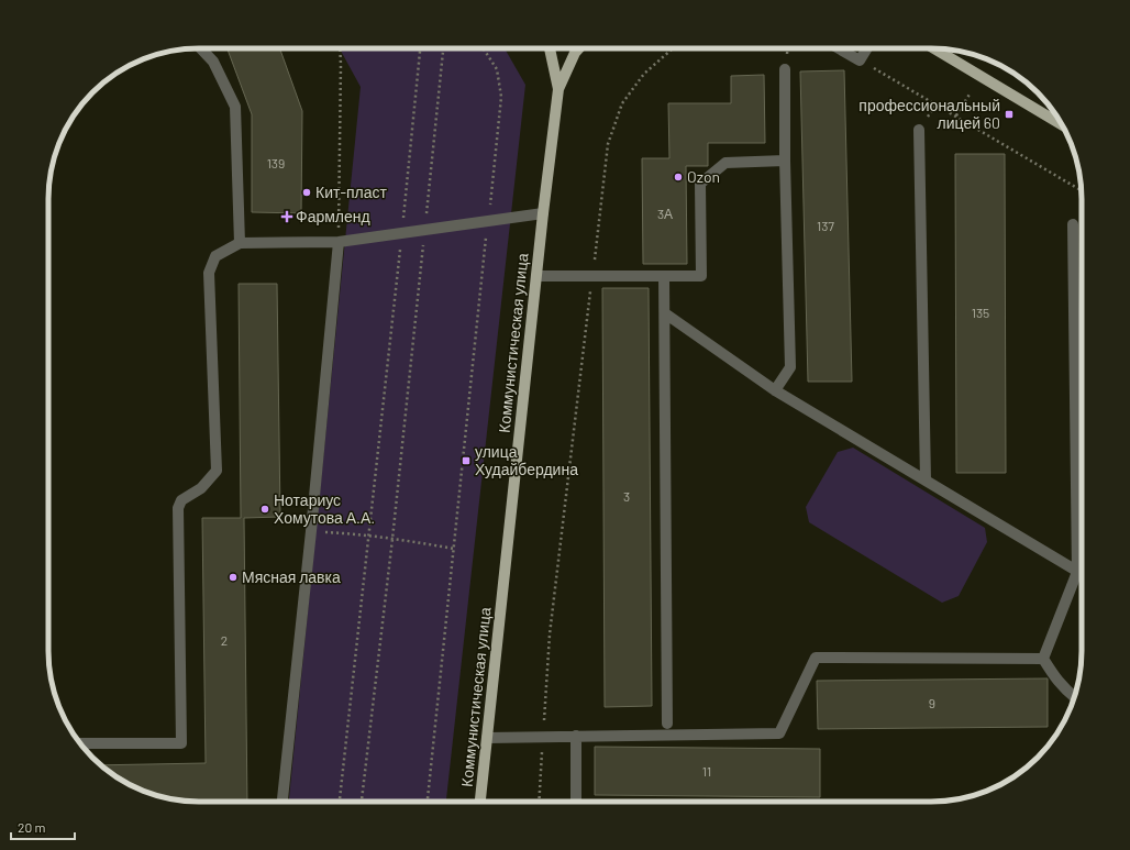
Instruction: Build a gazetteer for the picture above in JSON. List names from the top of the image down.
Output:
{
  "streets": {
    "main road": ["Коммунистическая улица"]
  },
  "places": {
    "transit": ["профессиональный лицей 60", "улица Худайбердина"],
    "other": [
      "Ozon",
      "Кит-пласт",
      "Нотариус Хомутова А.А.",
      "Мясная лавка"
    ],
    "health": ["Фармленд"]
  },
  "house_numbers": [
    "139",
    "3А",
    "137",
    "135",
    "3",
    "2",
    "9",
    "11"
  ],
  "scale_bar": "20 m"
}
